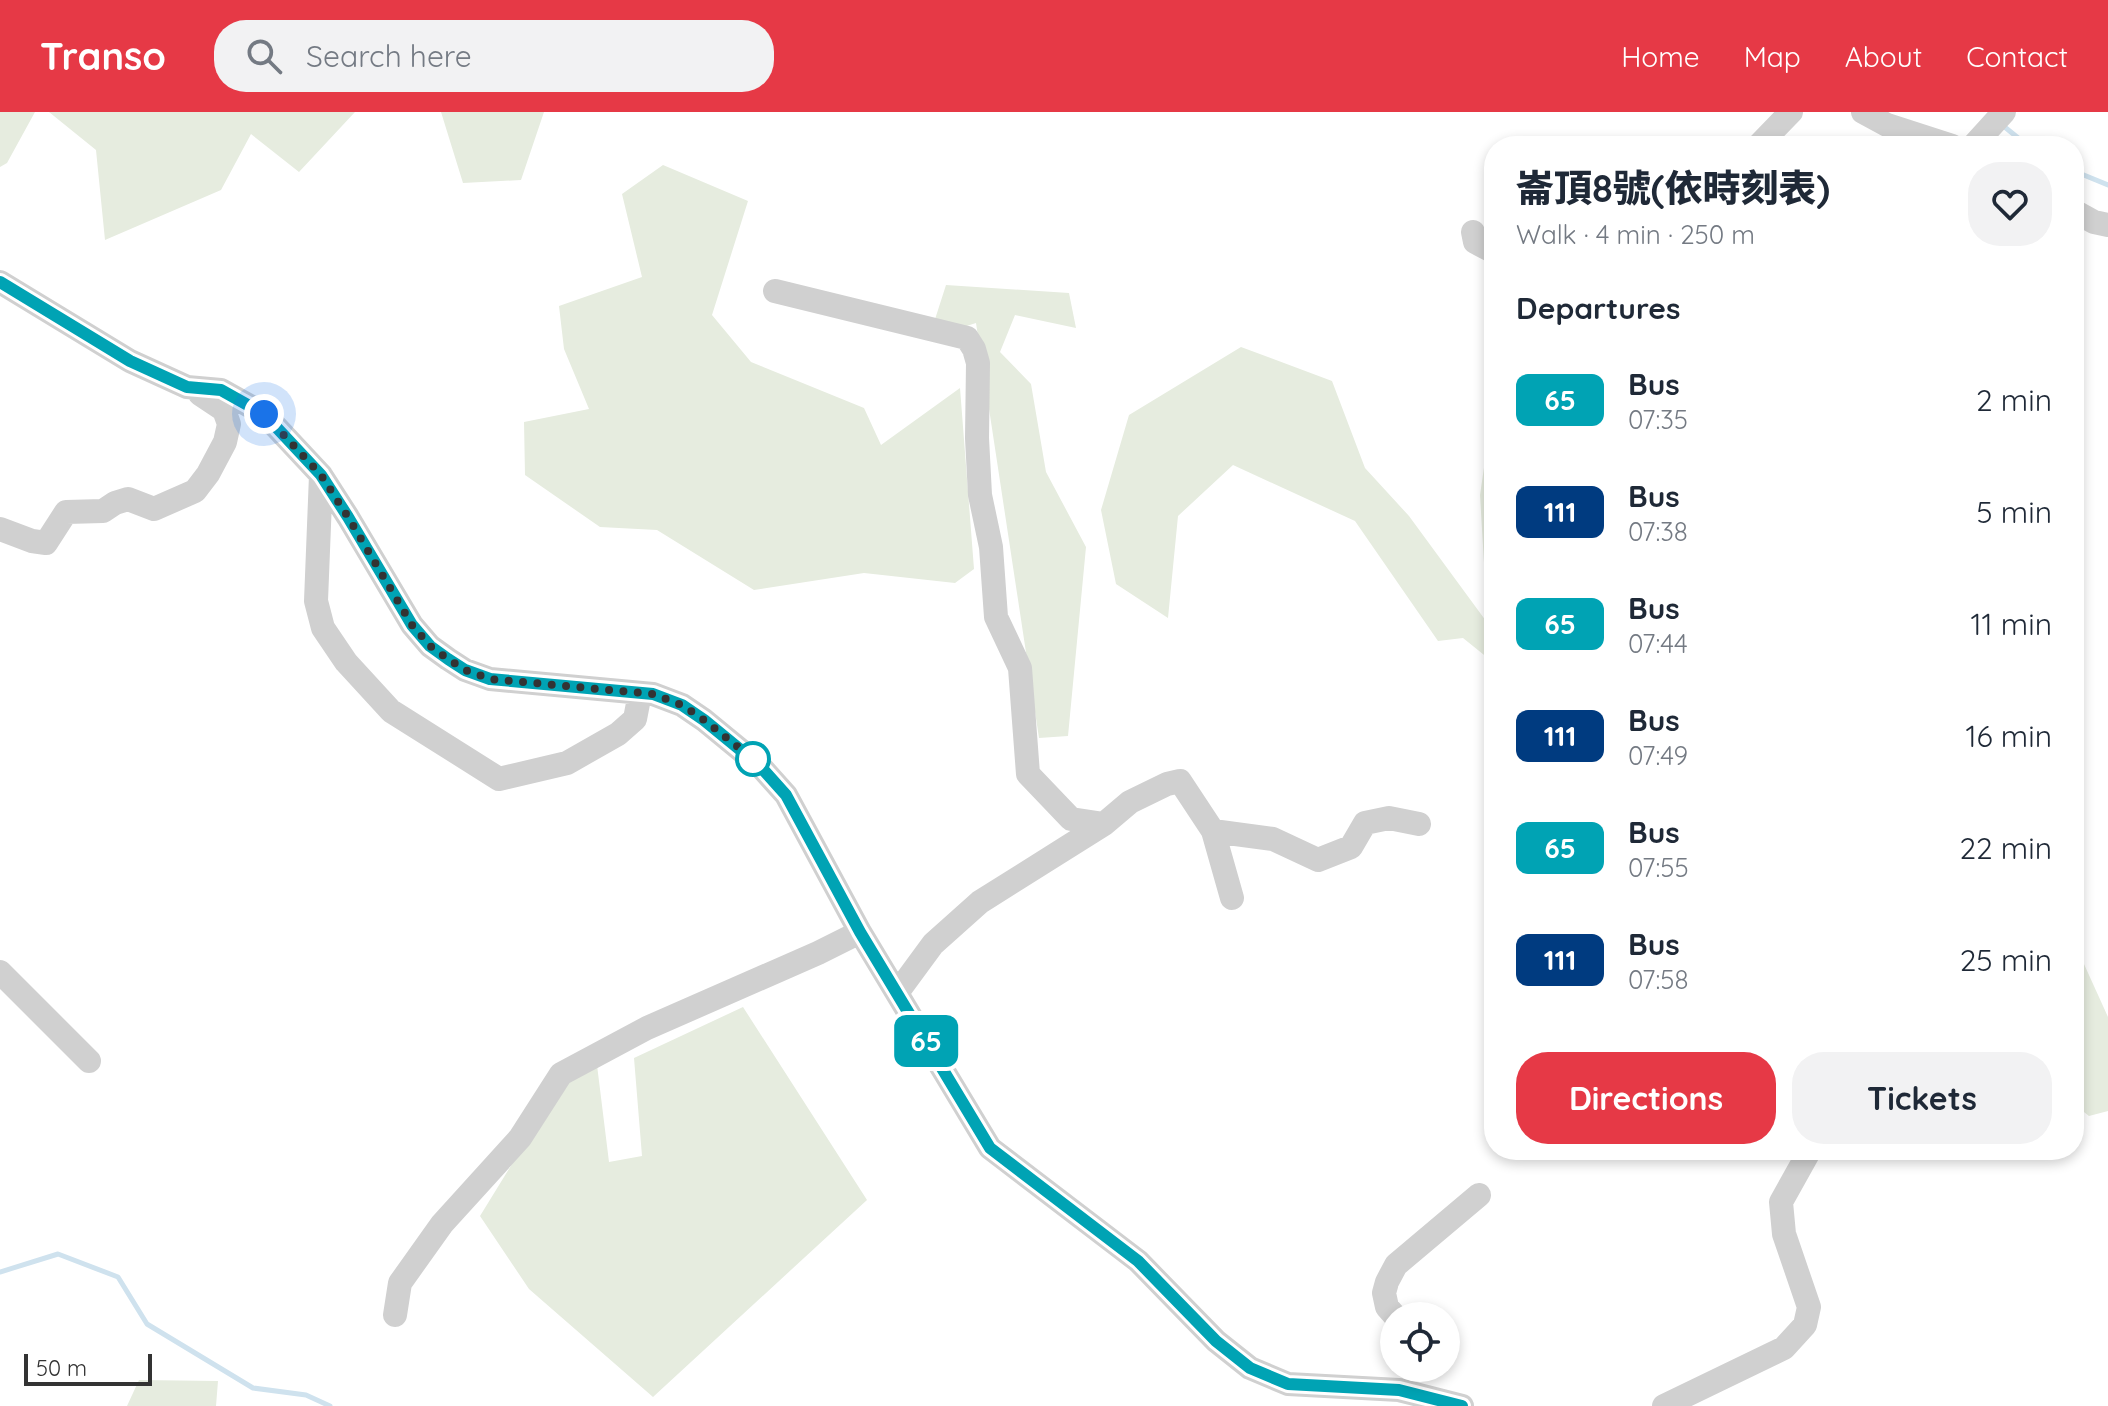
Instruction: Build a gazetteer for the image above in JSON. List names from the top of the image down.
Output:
{
  "lines": ["bus line 65"],
  "scale_bar": "50 m",
  "page": {
    "header": "Transo",
    "search": "Search here",
    "nav": [
      "Home",
      "Map",
      "About",
      "Contact"
    ],
    "on_map": "65",
    "heading": [
      ["崙頂8號(依時刻表)", "Walk · 4 min · 250 m"],
      "Departures"
    ],
    "list": [
      {
        "mark": "65",
        "name": "Bus",
        "note": "07:35",
        "value": "2 min"
      },
      {
        "mark": "111",
        "name": "Bus",
        "note": "07:38",
        "value": "5 min"
      },
      {
        "mark": "65",
        "name": "Bus",
        "note": "07:44",
        "value": "11 min"
      },
      {
        "mark": "111",
        "name": "Bus",
        "note": "07:49",
        "value": "16 min"
      },
      {
        "mark": "65",
        "name": "Bus",
        "note": "07:55",
        "value": "22 min"
      },
      {
        "mark": "111",
        "name": "Bus",
        "note": "07:58",
        "value": "25 min"
      }
    ],
    "buttons": ["Directions", "Tickets"],
    "scale": "50 m"
  }
}
